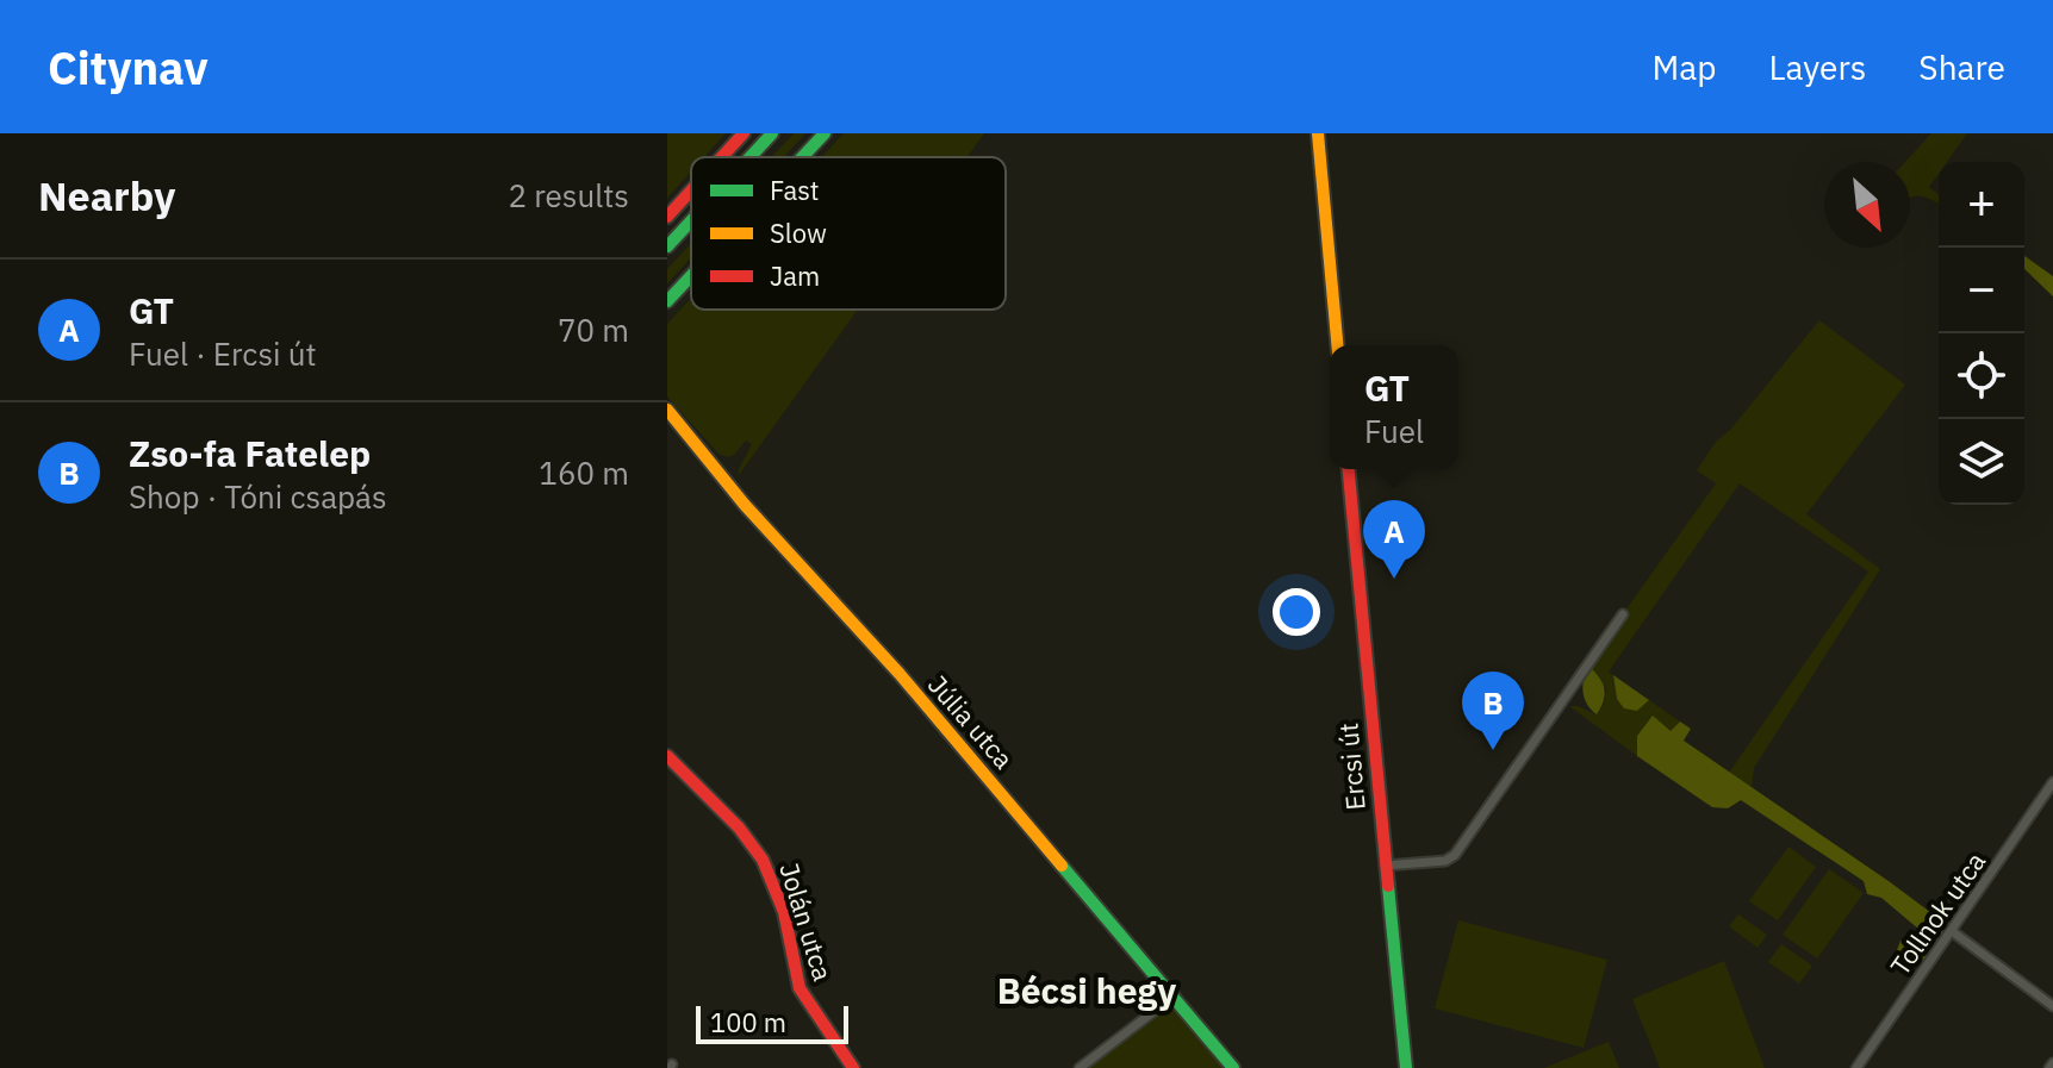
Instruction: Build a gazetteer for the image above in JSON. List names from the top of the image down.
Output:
{
  "streets": {
    "main road": ["Júlia utca", "Ercsi út", "Jolán utca"],
    "street": ["Tollnok utca"]
  },
  "districts": ["Bécsi hegy"],
  "legend": ["Fast", "Slow", "Jam"],
  "scale_bar": "100 m",
  "north": "bottom right",
  "page": {
    "header": "Citynav",
    "nav": ["Map", "Layers", "Share"],
    "heading": ["Nearby", "2 results"],
    "map_buttons": ["+", "−"],
    "list": [
      {
        "mark": "A",
        "name": "GT",
        "note": "Fuel · Ercsi út",
        "value": "70 m"
      },
      {
        "mark": "B",
        "name": "Zso-fa Fatelep",
        "note": "Shop · Tóni csapás",
        "value": "160 m"
      }
    ],
    "popup": ["GT", "Fuel"],
    "pins": ["A", "B"],
    "scale": "100 m"
  }
}
